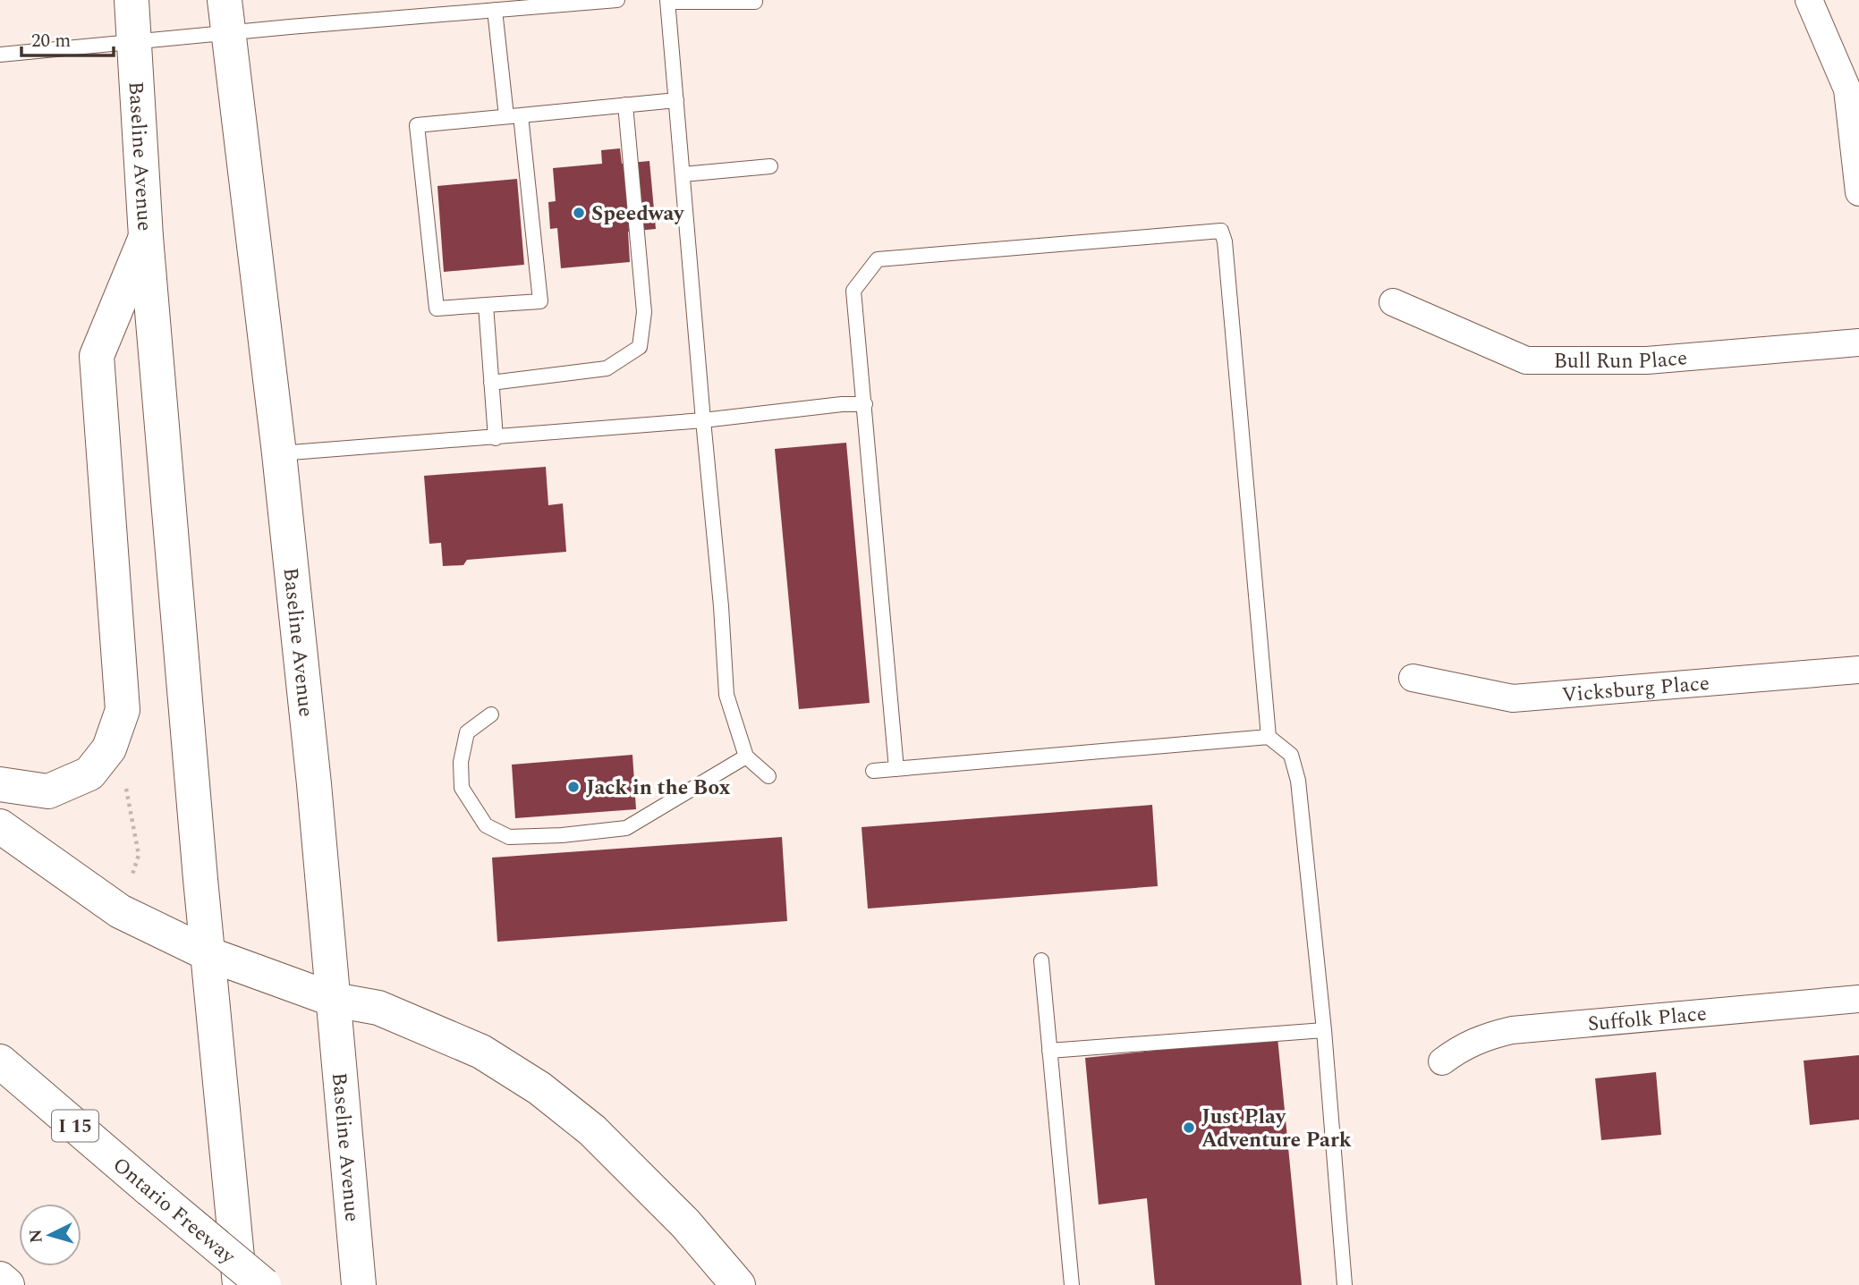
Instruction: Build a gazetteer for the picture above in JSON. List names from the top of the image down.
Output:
{
  "streets": {
    "main road": ["Baseline Avenue", "I 15", "Ontario Freeway"],
    "street": ["Bull Run Place", "Vicksburg Place", "Suffolk Place"]
  },
  "places": ["Speedway", "Jack in the Box", "Just Play Adventure Park"],
  "scale_bar": "20 m",
  "north": "left"
}
